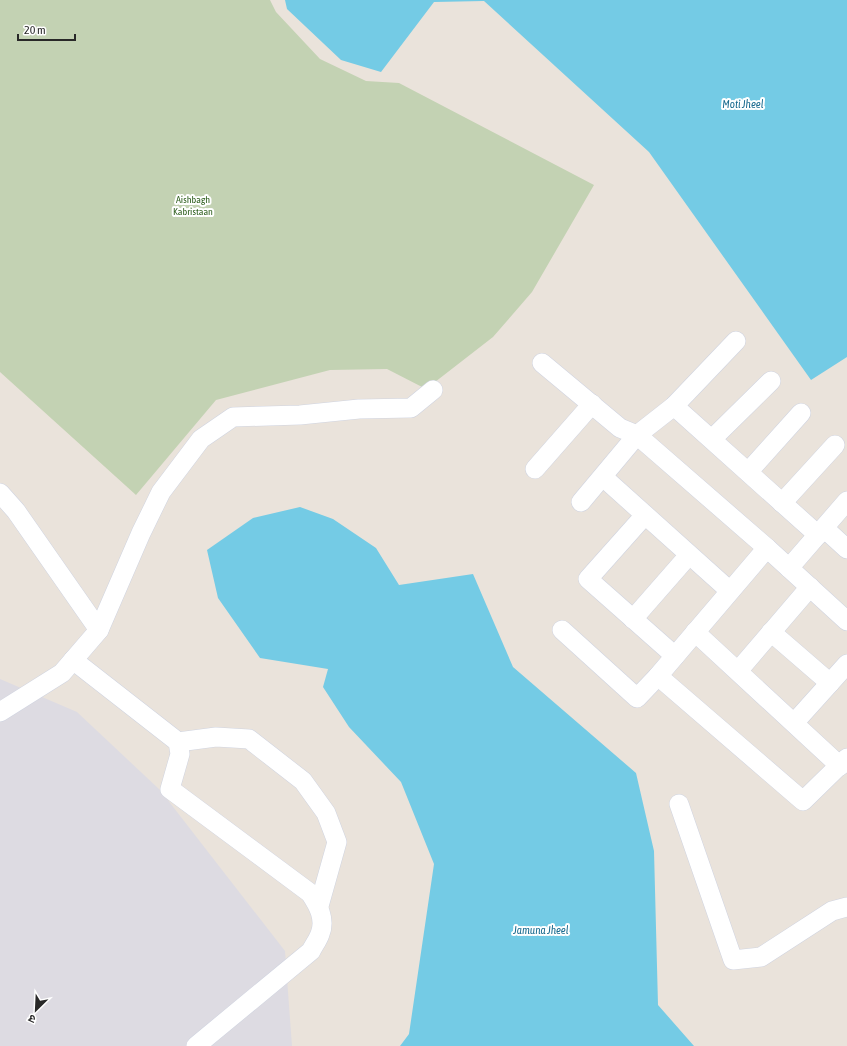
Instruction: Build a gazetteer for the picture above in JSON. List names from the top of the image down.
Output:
{
  "water": ["Moti Jheel", "Jamuna Jheel"],
  "parks": ["Aishbagh Kabristaan"],
  "scale_bar": "20 m",
  "north": "bottom left"
}
